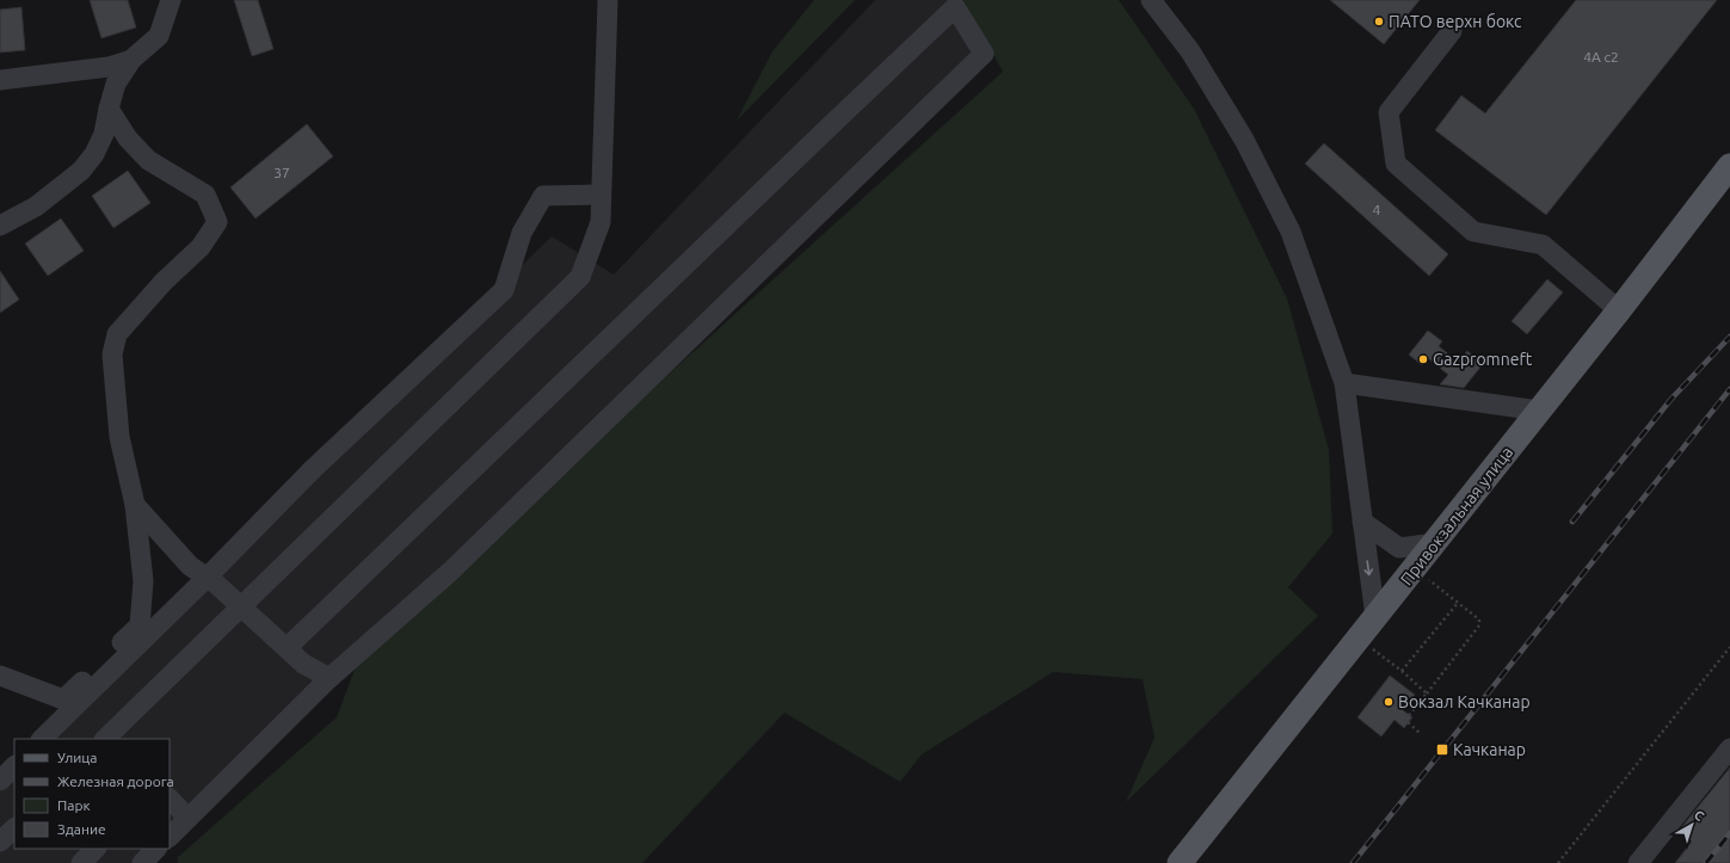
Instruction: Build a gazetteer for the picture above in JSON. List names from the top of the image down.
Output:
{
  "streets": {
    "main road": ["Привокзальная улица"]
  },
  "places": {
    "other": ["ПАТО верхн бокс", "Gazpromneft", "Вокзал Качканар"],
    "transit": ["Качканар"]
  },
  "house_numbers": ["4А с2", "37", "4"],
  "legend": [
    "Улица",
    "Железная дорога",
    "Парк",
    "Здание"
  ],
  "north": "top right"
}
